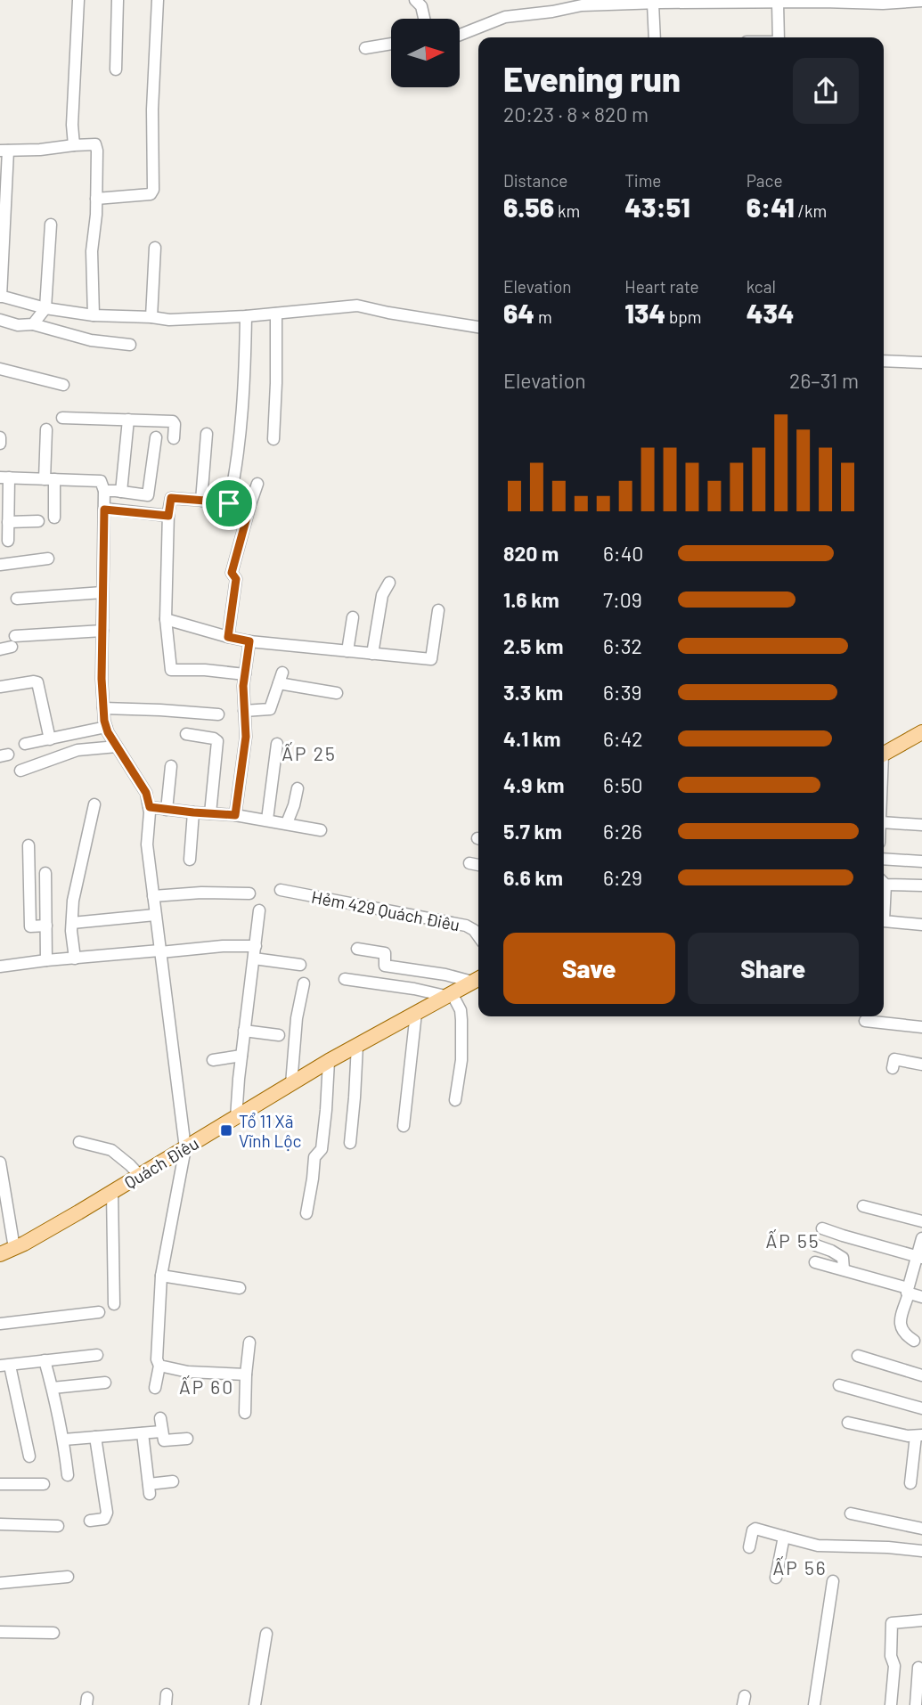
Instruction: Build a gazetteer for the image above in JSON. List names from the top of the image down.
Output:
{
  "streets": {
    "main road": ["Quách Điêu"],
    "street": ["Hẻm 429 Quách Điêu"]
  },
  "districts": [
    "ẤP 25",
    "ẤP 55",
    "ẤP 60",
    "ẤP 56"
  ],
  "places": {
    "transit": ["Tổ 11 Xã Vĩnh Lộc"]
  },
  "north": "right",
  "page": {
    "heading": ["Evening run", "20:23 · 8 × 820 m"],
    "stats": [
      ["Distance", "6.56 km"],
      ["Time", "43:51"],
      ["Pace", "6:41 /km"],
      ["Elevation", "64 m"],
      ["Heart rate", "134 bpm"],
      ["kcal", "434"]
    ],
    "chart": ["Elevation", "26–31 m"],
    "list": [
      {
        "name": "820 m",
        "note": "6:40"
      },
      {
        "name": "1.6 km",
        "note": "7:09"
      },
      {
        "name": "2.5 km",
        "note": "6:32"
      },
      {
        "name": "3.3 km",
        "note": "6:39"
      },
      {
        "name": "4.1 km",
        "note": "6:42"
      },
      {
        "name": "4.9 km",
        "note": "6:50"
      },
      {
        "name": "5.7 km",
        "note": "6:26"
      },
      {
        "name": "6.6 km",
        "note": "6:29"
      }
    ],
    "buttons": ["Save", "Share"]
  }
}
